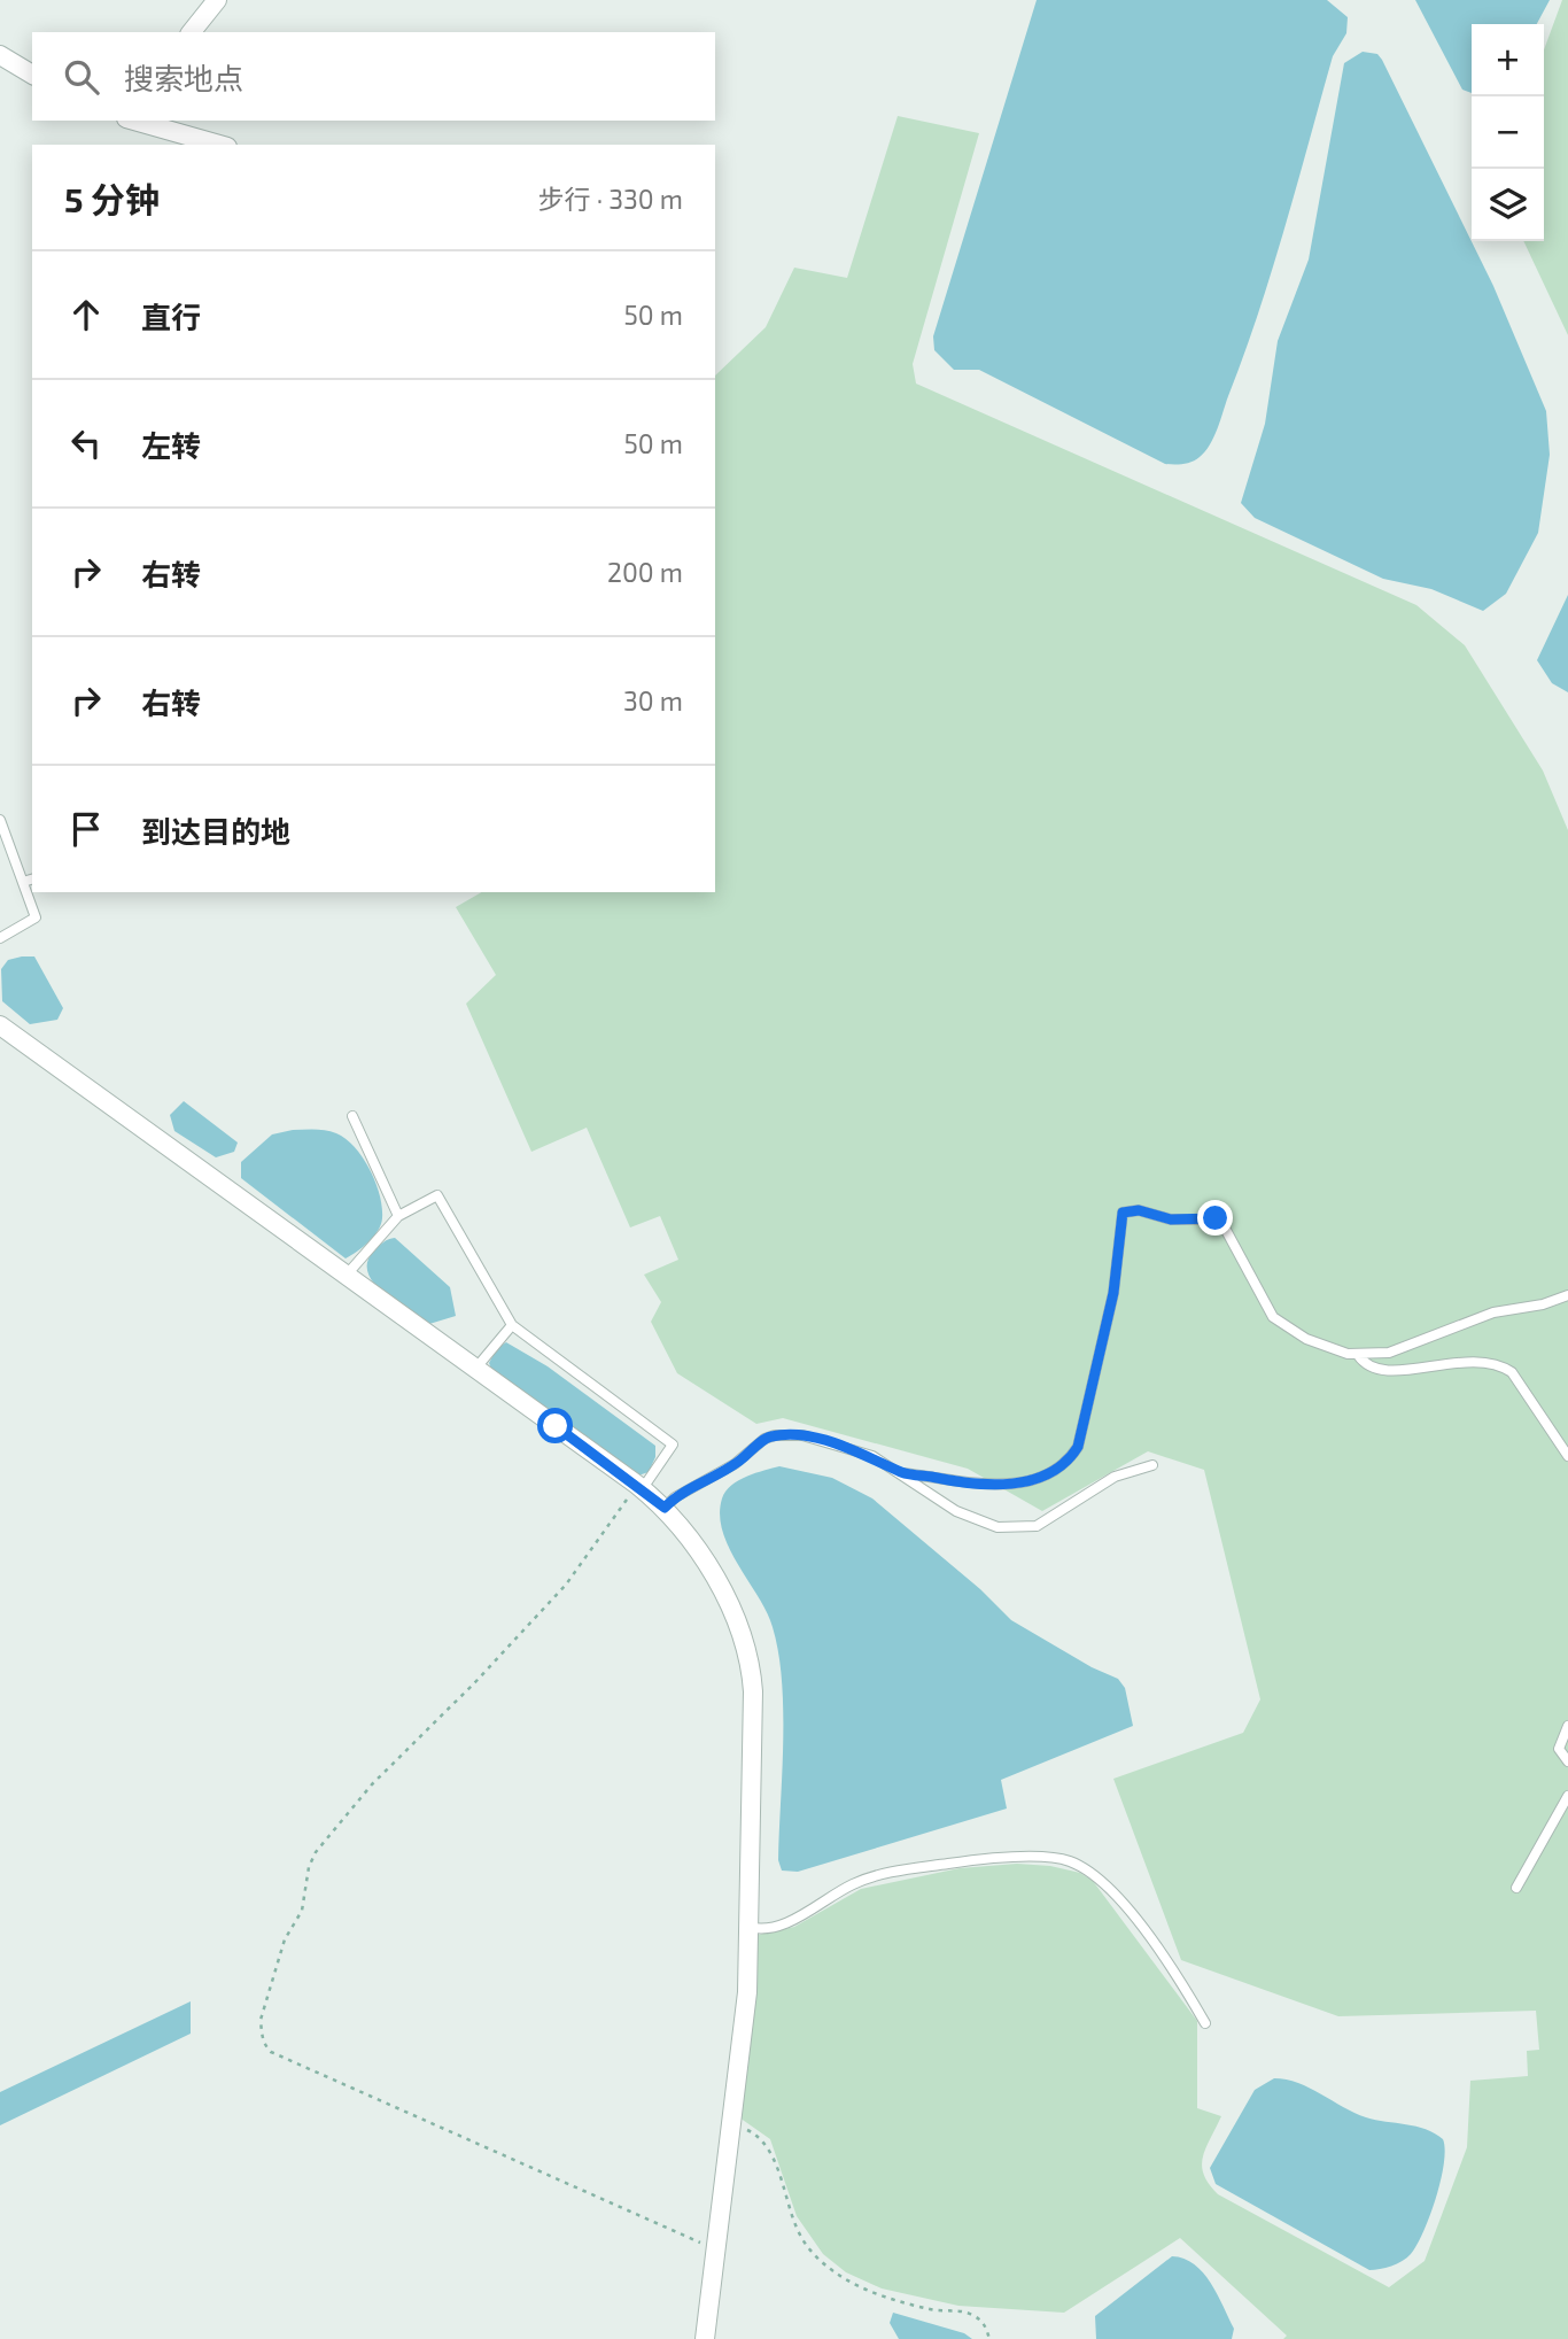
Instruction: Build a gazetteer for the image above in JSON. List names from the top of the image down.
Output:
{
  "page": {
    "map_buttons": ["+", "−"],
    "search": "搜索地点",
    "heading": ["5 分钟", "步行 · 330 m"],
    "list": [
      ["直行", "50 m"],
      ["左转", "50 m"],
      ["右转", "200 m"],
      ["右转", "30 m"],
      "到达目的地"
    ]
  }
}
